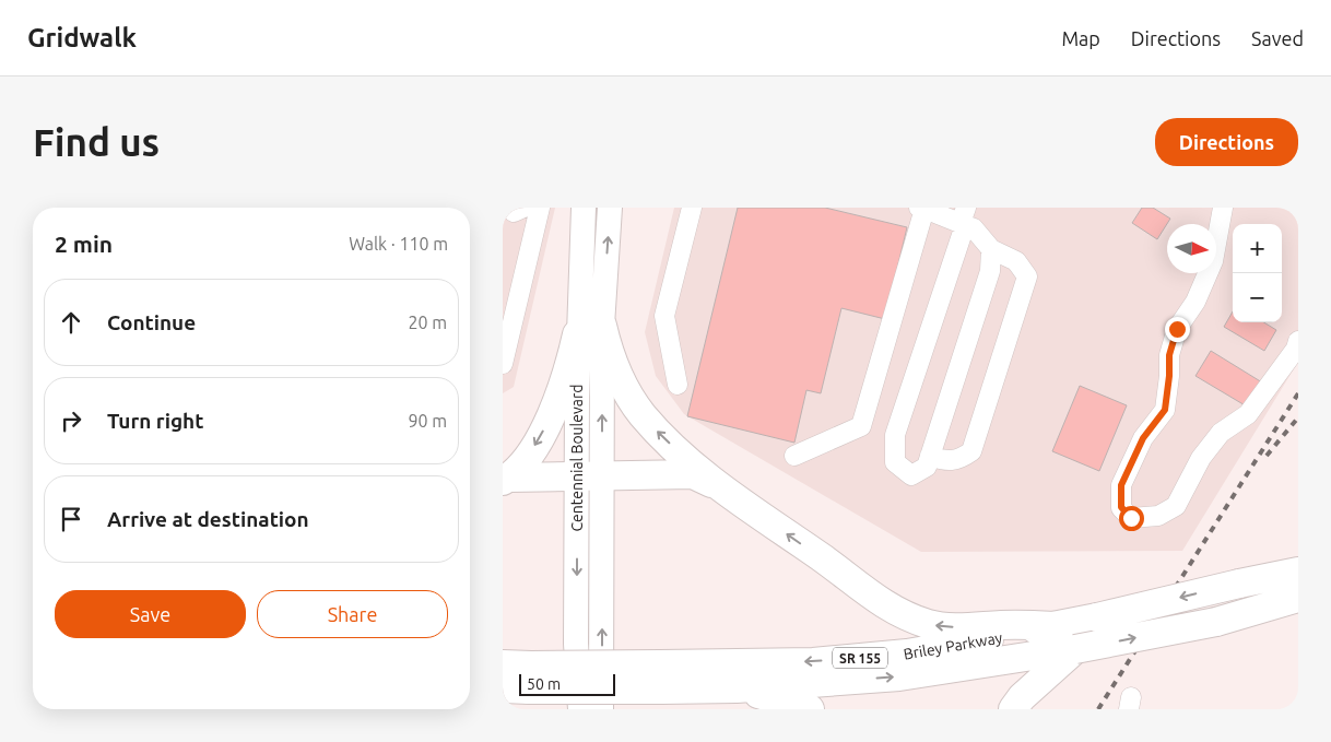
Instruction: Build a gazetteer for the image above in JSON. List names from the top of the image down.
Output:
{
  "streets": {
    "highway": ["Briley Parkway", "SR 155"],
    "main road": ["Centennial Boulevard"]
  },
  "scale_bar": "50 m",
  "north": "right",
  "page": {
    "header": "Gridwalk",
    "nav": ["Map", "Directions", "Saved"],
    "buttons": [
      "Directions",
      ["Save", "Share"]
    ],
    "title": "Find us",
    "heading": ["2 min", "Walk · 110 m"],
    "map_buttons": ["+", "−"],
    "list": [
      ["Continue", "20 m"],
      ["Turn right", "90 m"],
      "Arrive at destination"
    ],
    "scale": "50 m"
  }
}
